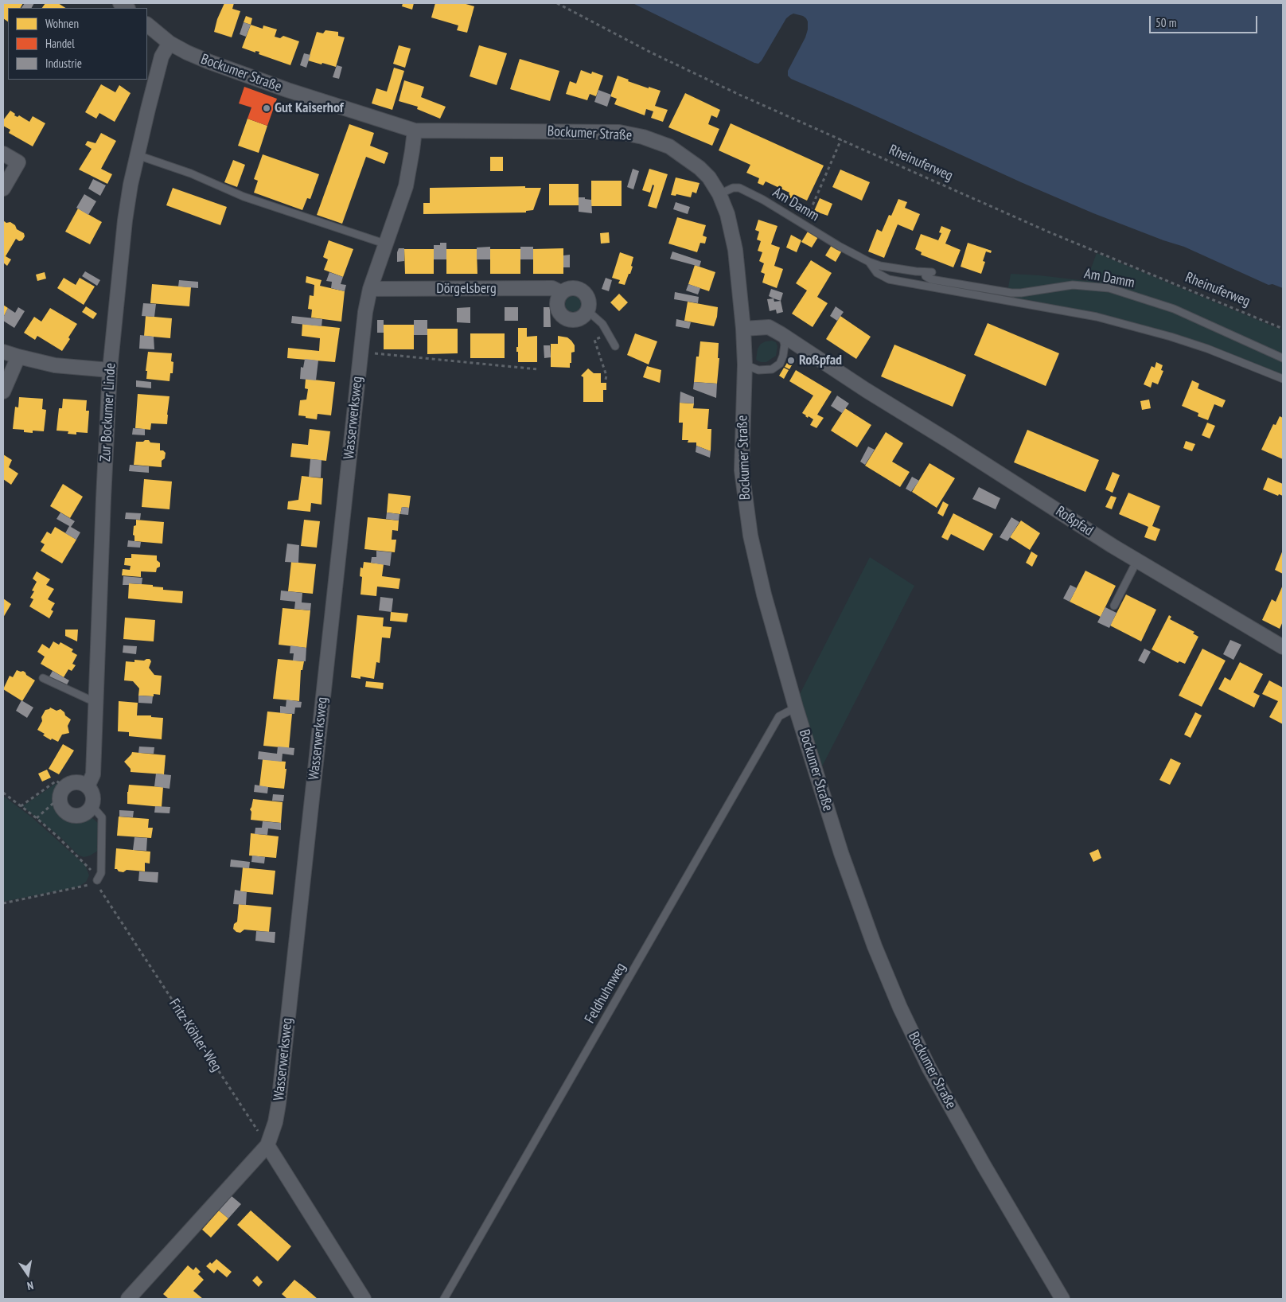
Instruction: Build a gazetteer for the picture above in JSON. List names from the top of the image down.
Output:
{
  "streets": {
    "street": [
      "Bockumer Straße",
      "Dörgelsberg",
      "Zur Bockumer Linde",
      "Wasserwerksweg",
      "Roßpfad"
    ],
    "lane": ["Am Damm", "Feldhuhnweg"],
    "path": ["Rheinuferweg", "Fritz-Köhler-Weg"]
  },
  "crossings": [
    ["Bockumer Straße", "Am Damm"],
    ["Bockumer Straße", "Zur Bockumer Linde"],
    ["Bockumer Straße", "Wasserwerksweg"],
    ["Bockumer Straße", "Roßpfad"],
    ["Bockumer Straße", "Feldhuhnweg"],
    ["Dörgelsberg", "Wasserwerksweg"],
    ["Wasserwerksweg", "Fritz-Köhler-Weg"]
  ],
  "places": ["Gut Kaiserhof", "Roßpfad"],
  "legend": ["Wohnen", "Handel", "Industrie"],
  "scale_bar": "50 m",
  "north": "bottom"
}
